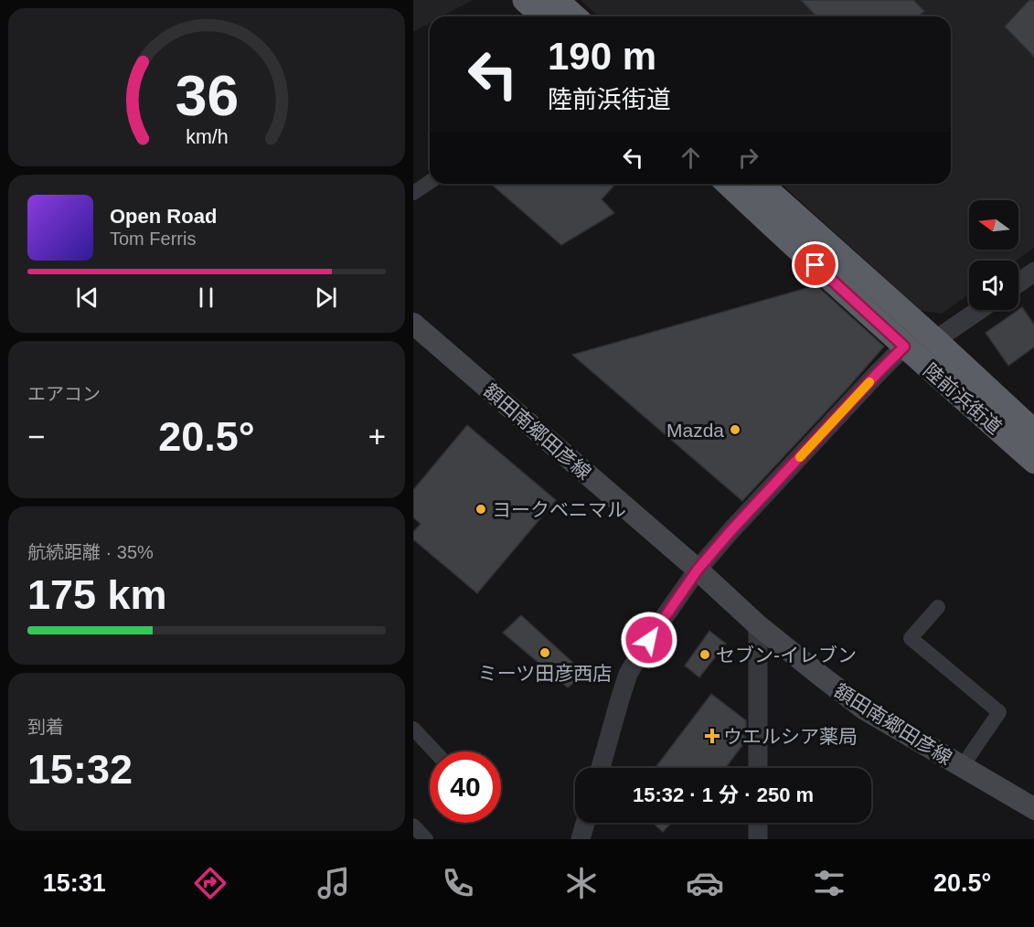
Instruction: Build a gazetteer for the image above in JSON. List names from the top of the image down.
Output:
{
  "streets": {
    "highway": ["陸前浜街道"],
    "main road": ["額田南郷田彦線"]
  },
  "places": {
    "other": [
      "Mazda",
      "ヨークベニマル",
      "ミーツ田彦西店",
      "セブン-イレブン"
    ],
    "health": ["ウエルシア薬局"]
  },
  "north": "left",
  "page": {
    "turn": ["190 m", "陸前浜街道"],
    "song": ["Open Road", "Tom Ferris"],
    "tile": [
      "エアコン",
      ["航続距離 · 35%", "175 km"],
      ["到着", "15:32"]
    ],
    "heat": ["−", "20.5°", "+"],
    "limit": "40",
    "trip": "15:32 · 1 分 · 250 m",
    "tabs": ["15:31", "20.5°"],
    "gauge": ["36", "km/h"]
  }
}
